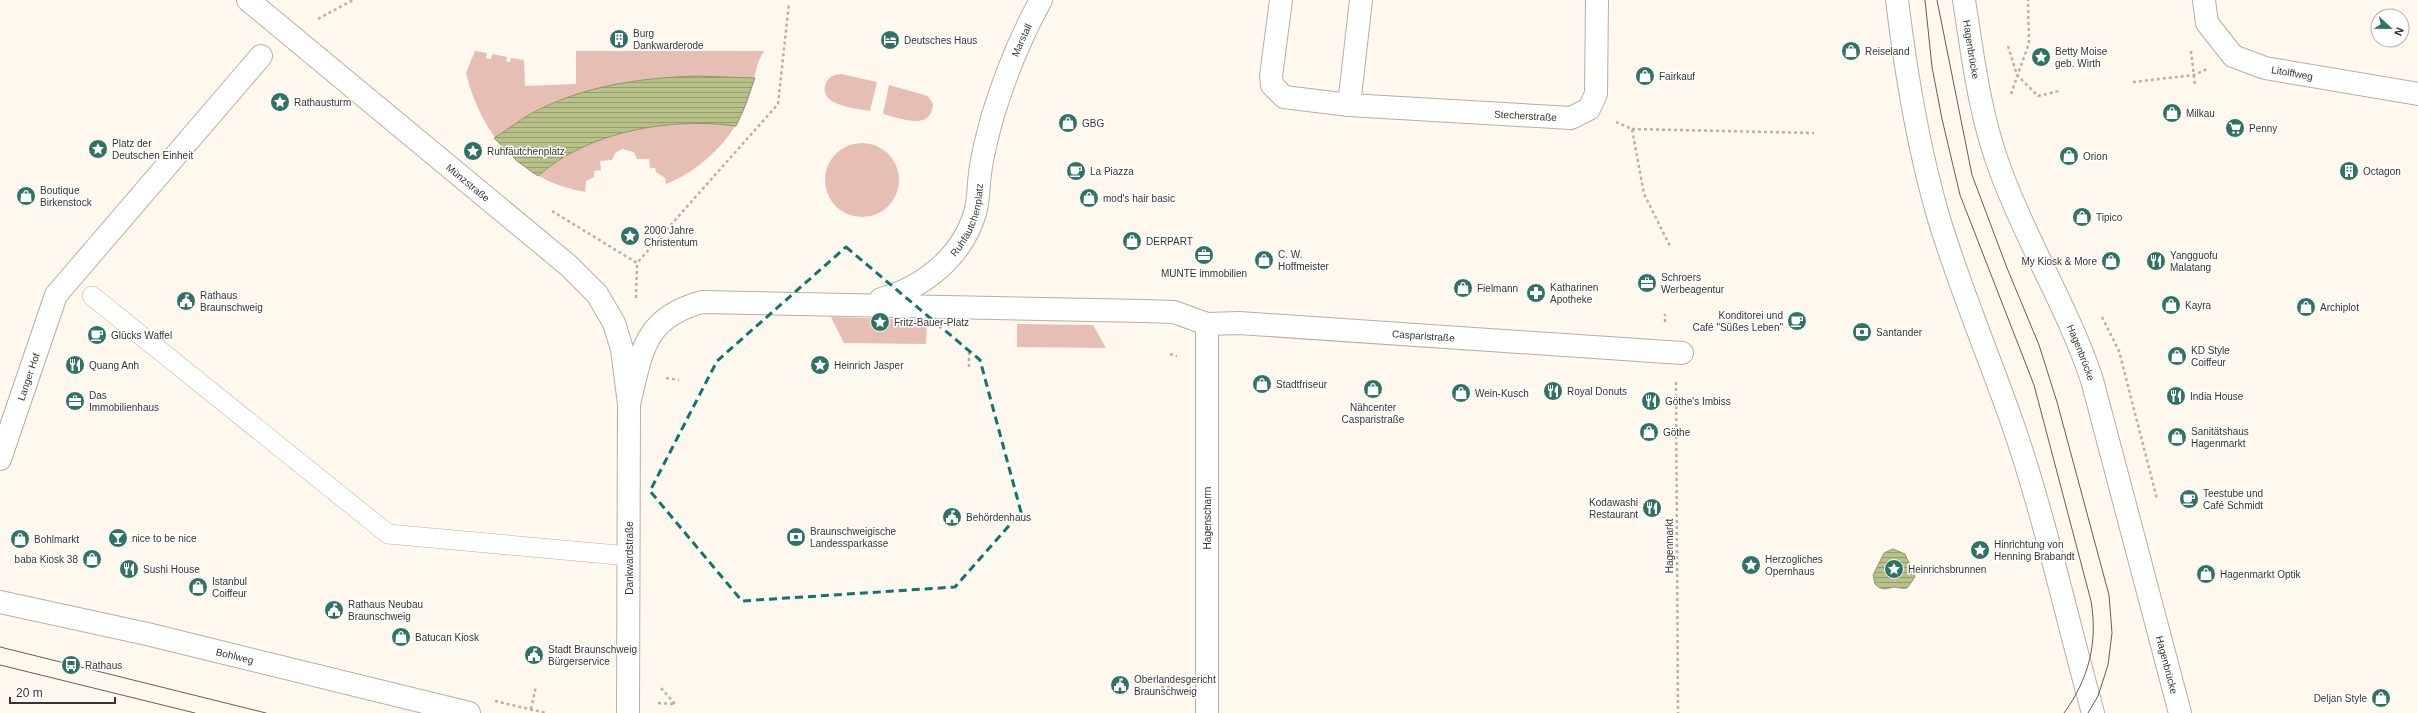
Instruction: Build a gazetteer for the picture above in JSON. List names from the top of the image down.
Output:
{
  "streets": {
    "street": [
      "Marstall",
      "Hagenbrücke",
      "Litolffweg",
      "Stecherstraße",
      "Münzstraße",
      "Ruhfäutchenplatz",
      "Casparistraße",
      "Langer Hof",
      "Hagenscharrn",
      "Dankwardstraße",
      "Bohlweg"
    ],
    "path": ["Hagenmarkt"]
  },
  "crossings": [
    ["Marstall", "Ruhfäutchenplatz"],
    ["Münzstraße", "Dankwardstraße"],
    ["Ruhfäutchenplatz", "Casparistraße"],
    ["Casparistraße", "Hagenscharrn"]
  ],
  "places": {
    "building": ["Burg Dankwarderode", "Octagon"],
    "hotel": ["Deutsches Haus"],
    "shop": [
      "Reiseland",
      "Fairkauf",
      "Milkau",
      "GBG",
      "Orion",
      "Boutique Birkenstock",
      "mod's hair basic",
      "Tipico",
      "DERPART",
      "C. W. Hoffmeister",
      "My Kiosk & More",
      "Fielmann",
      "Kayra",
      "Archiplot",
      "KD Style Coiffeur",
      "Stadtfriseur",
      "Nähcenter Casparistraße",
      "Wein-Kusch",
      "Göthe",
      "Sanitätshaus Hagenmarkt",
      "Bohlmarkt",
      "baba Kiosk 38",
      "Hagenmarkt Optik",
      "Istanbul Coiffeur",
      "Batucan Kiosk",
      "Deljan Style"
    ],
    "place": [
      "Betty Moise geb. Wirth",
      "Rathausturm",
      "Platz der Deutschen Einheit",
      "Ruhfäutchenplatz",
      "2000 Jahre Christentum",
      "Fritz-Bauer-Platz",
      "Heinrich Jasper",
      "Hinrichtung von Henning Brabandt",
      "Herzogliches Opernhaus",
      "Heinrichsbrunnen"
    ],
    "supermarket": ["Penny"],
    "cafe": [
      "La Piazza",
      "Konditorei und Café \"Süßes Leben\"",
      "Glücks Waffel",
      "Teestube und Café Schmidt"
    ],
    "office": ["MUNTE immobilien", "Schroers Werbeagentur", "Das Immobilienhaus"],
    "restaurant": [
      "Yangguofu Malatang",
      "Quang Anh",
      "Royal Donuts",
      "India House",
      "Göthe's Imbiss",
      "Kodawashi Restaurant",
      "Sushi House"
    ],
    "pharmacy": ["Katharinen Apotheke"],
    "public building": [
      "Rathaus Braunschweig",
      "Behördenhaus",
      "Rathaus Neubau Braunschweig",
      "Stadt Braunschweig Bürgerservice",
      "Oberlandesgericht Braunschweig"
    ],
    "bank": ["Santander", "Braunschweigische Landessparkasse"],
    "bar": ["nice to be nice"],
    "bus stop": ["Rathaus"]
  },
  "scale_bar": "20 m",
  "north": "right"
}
